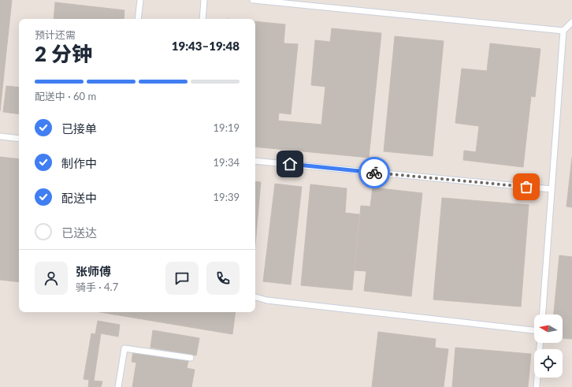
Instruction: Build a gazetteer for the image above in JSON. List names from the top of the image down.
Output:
{
  "north": "left",
  "page": {
    "heading": ["2 分钟", "预计还需", "19:43–19:48"],
    "panel": ["张师傅", "骑手 · 4.7"],
    "bar": "配送中 · 60 m",
    "list": [
      ["已接单", "19:19"],
      ["制作中", "19:34"],
      ["配送中", "19:39"],
      "已送达"
    ]
  }
}
